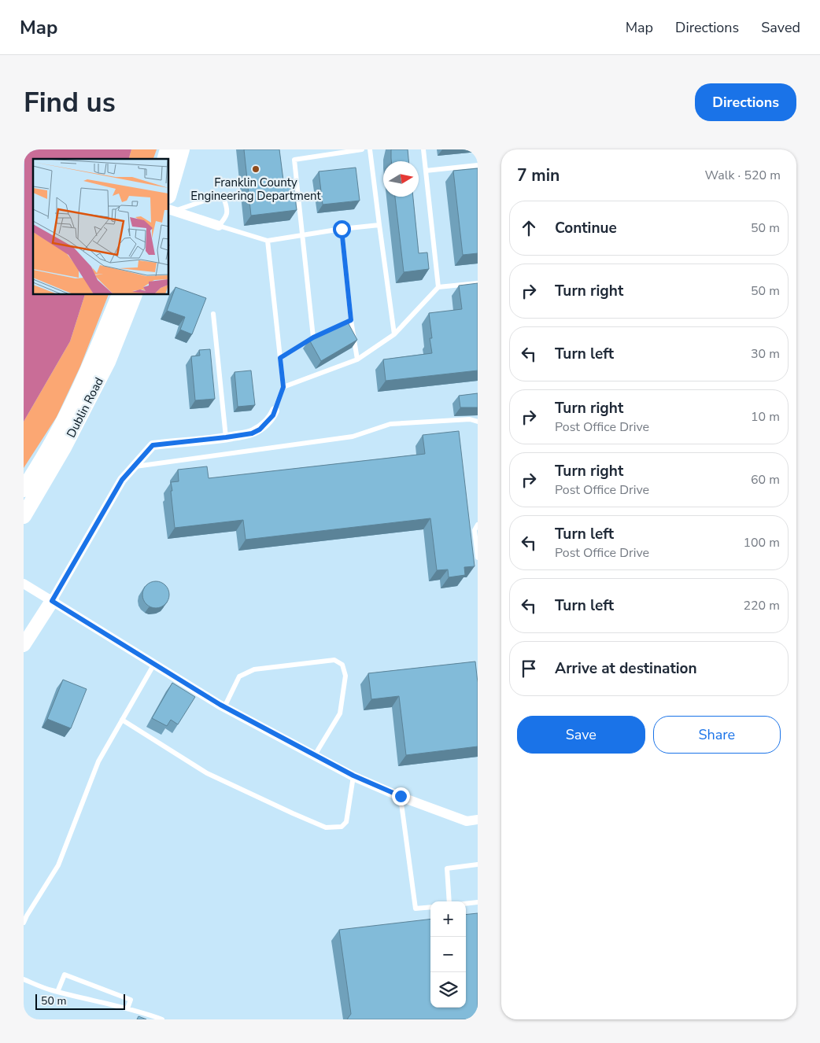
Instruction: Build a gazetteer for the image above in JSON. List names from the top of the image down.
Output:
{
  "streets": {
    "main road": ["Dublin Road"]
  },
  "places": ["Franklin County Engineering Department"],
  "scale_bar": "50 m",
  "north": "right",
  "page": {
    "header": "Map",
    "nav": ["Map", "Directions", "Saved"],
    "buttons": [
      "Directions",
      ["Save", "Share"]
    ],
    "title": "Find us",
    "heading": ["7 min", "Walk · 520 m"],
    "list": [
      ["Continue", "50 m"],
      ["Turn right", "50 m"],
      ["Turn left", "30 m"],
      ["Turn right", "Post Office Drive", "10 m"],
      ["Turn right", "Post Office Drive", "60 m"],
      ["Turn left", "Post Office Drive", "100 m"],
      ["Turn left", "220 m"],
      "Arrive at destination"
    ],
    "map_buttons": ["+", "−"],
    "scale": "50 m"
  }
}
